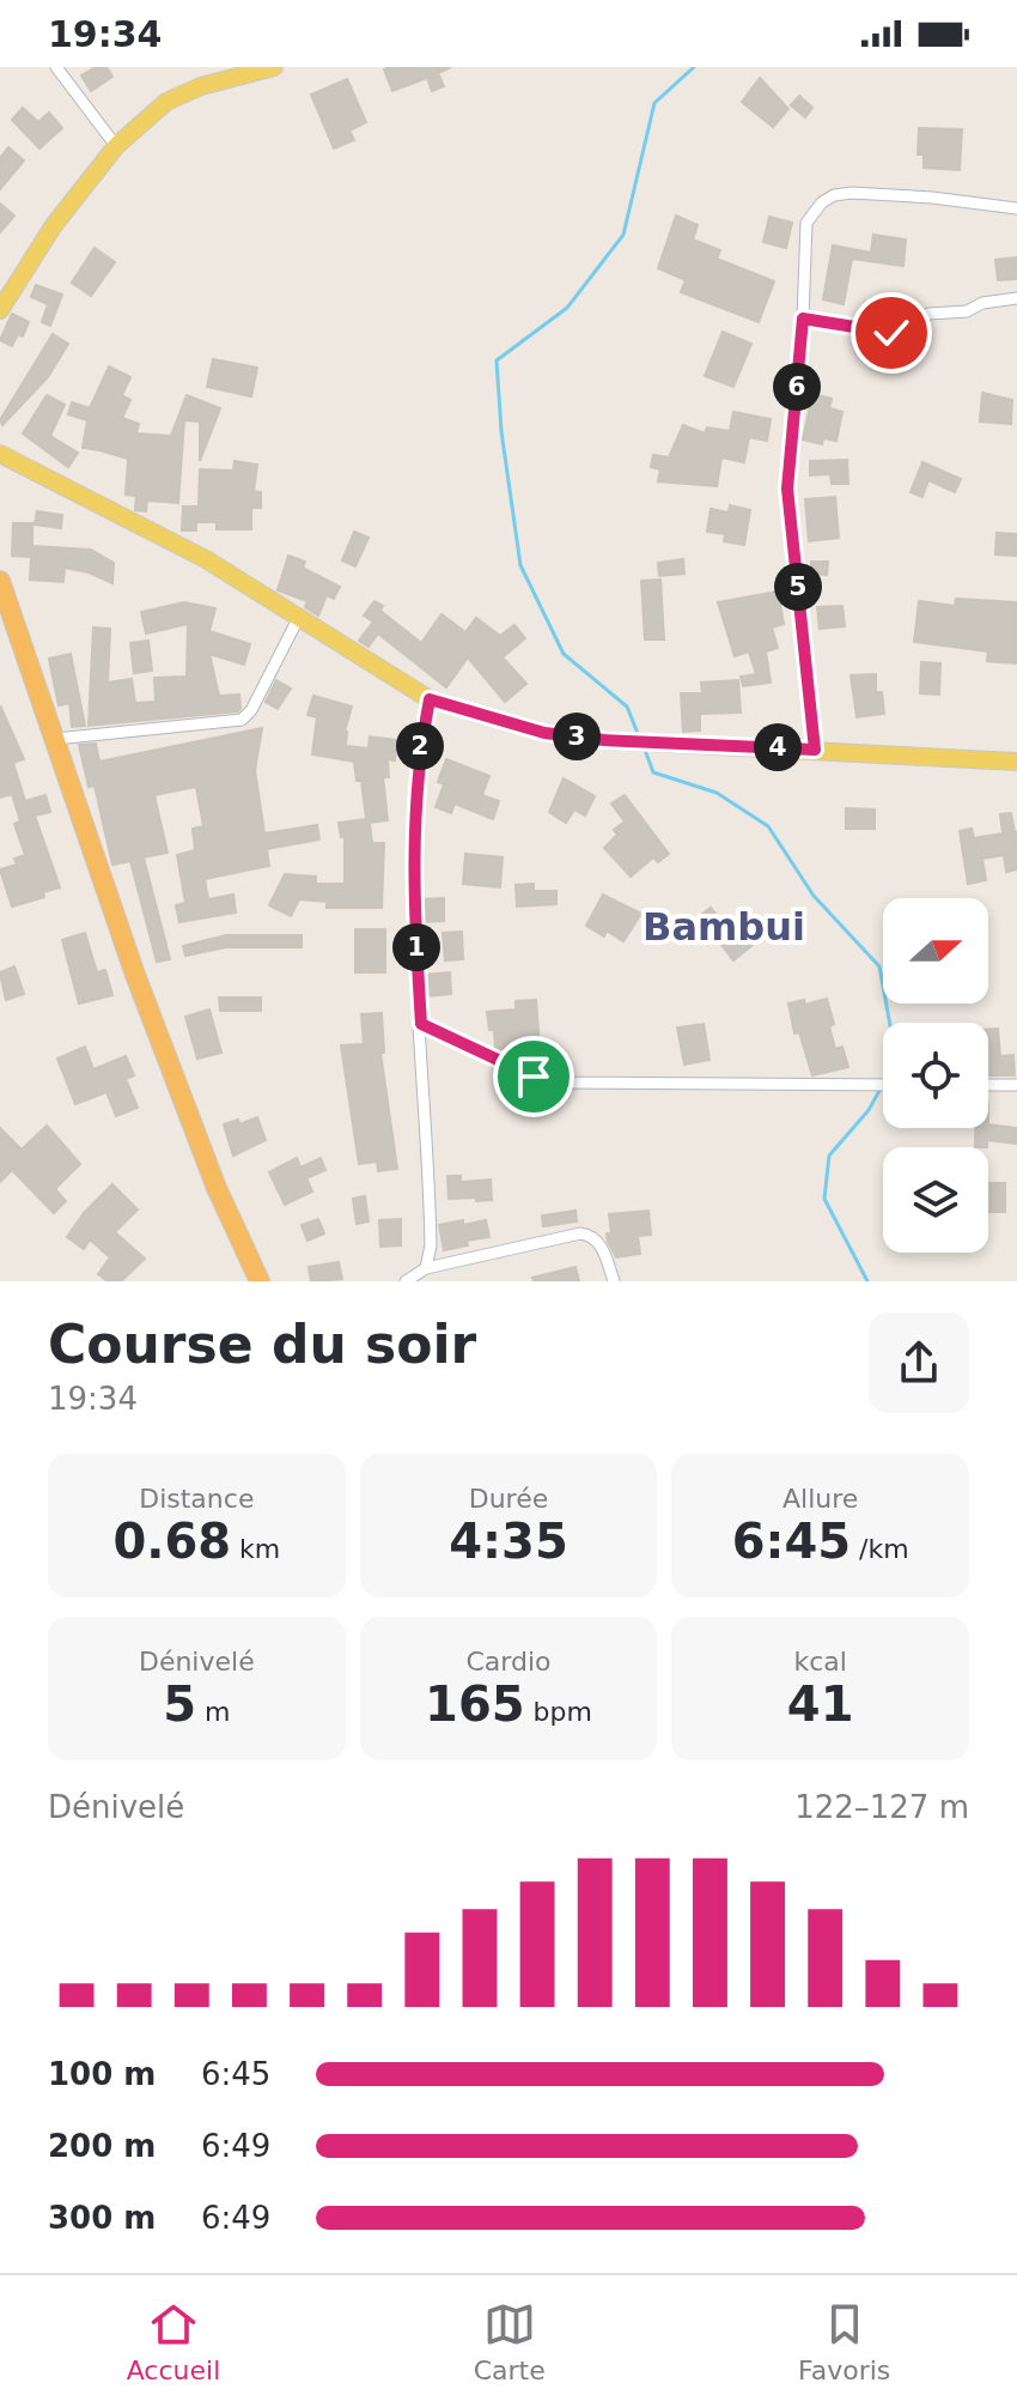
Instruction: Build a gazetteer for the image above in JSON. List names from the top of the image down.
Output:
{
  "districts": ["Bambui"],
  "north": "right",
  "page": {
    "status": "19:34",
    "pins": [
      "6",
      "5",
      "3",
      "2",
      "4",
      "1"
    ],
    "heading": ["Course du soir", "19:34"],
    "stats": [
      ["Distance", "0.68 km"],
      ["Durée", "4:35"],
      ["Allure", "6:45 /km"],
      ["Dénivelé", "5 m"],
      ["Cardio", "165 bpm"],
      ["kcal", "41"]
    ],
    "chart": ["Dénivelé", "122–127 m"],
    "list": [
      {
        "name": "100 m",
        "note": "6:45"
      },
      {
        "name": "200 m",
        "note": "6:49"
      },
      {
        "name": "300 m",
        "note": "6:49"
      }
    ],
    "tabs": ["Accueil", "Carte", "Favoris"]
  }
}
